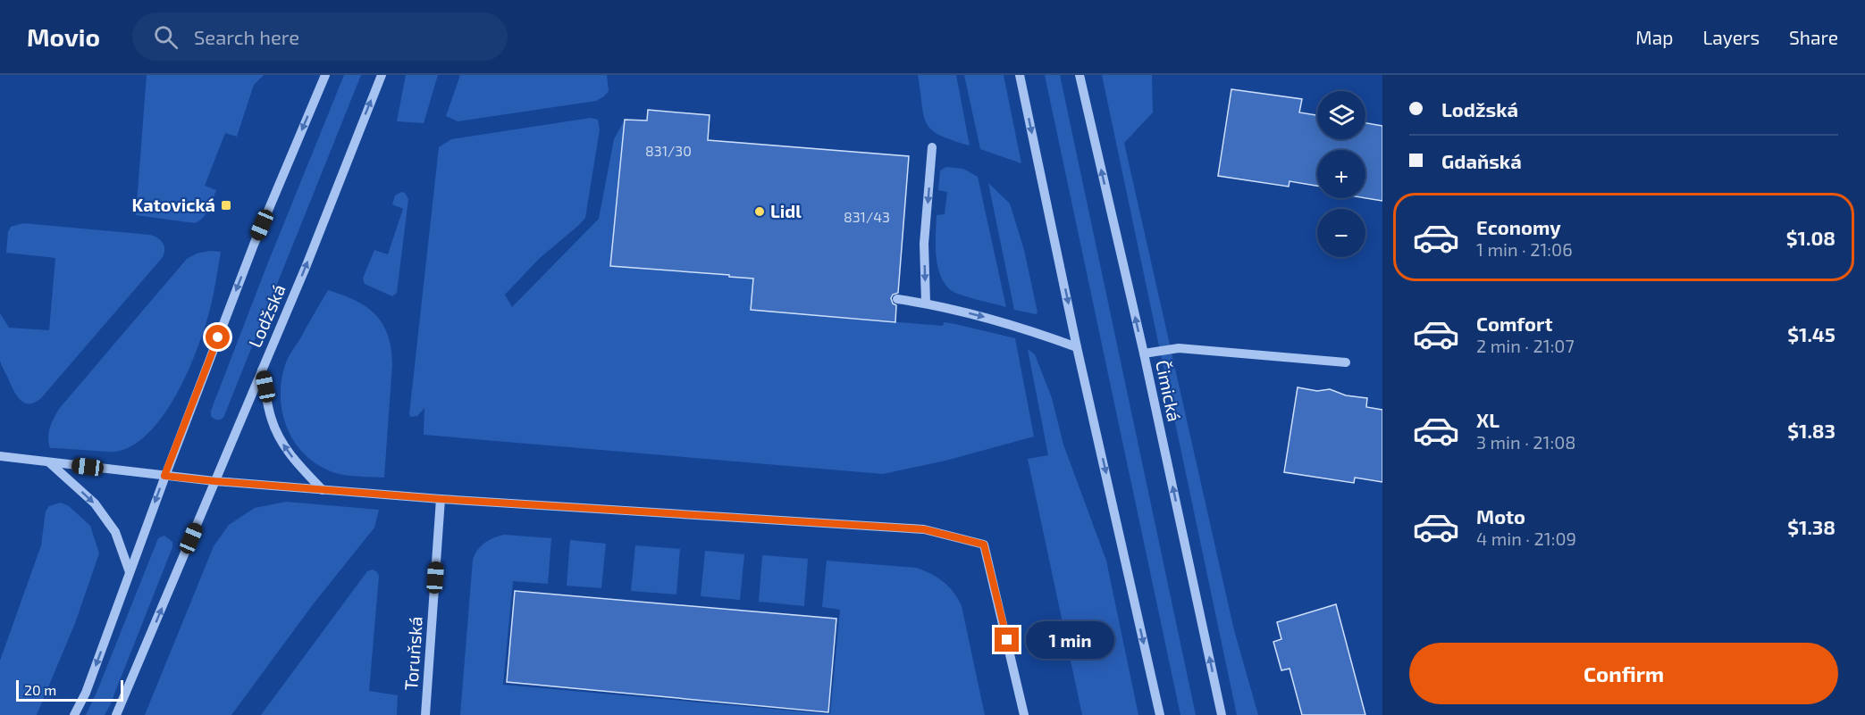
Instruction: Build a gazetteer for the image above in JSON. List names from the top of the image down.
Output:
{
  "streets": {
    "street": ["Lodžská", "Čimická", "Toruňská"]
  },
  "places": {
    "transit": ["Katovická"],
    "other": ["Lidl"]
  },
  "house_numbers": ["831/30", "831/43"],
  "scale_bar": "20 m",
  "page": {
    "header": "Movio",
    "search": "Search here",
    "nav": ["Map", "Layers", "Share"],
    "banner": ["Lodžská", "Gdaňská"],
    "map_buttons": ["+", "−"],
    "list": [
      {
        "name": "Economy",
        "note": "1 min · 21:06",
        "value": "$1.08"
      },
      {
        "name": "Comfort",
        "note": "2 min · 21:07",
        "value": "$1.45"
      },
      {
        "name": "XL",
        "note": "3 min · 21:08",
        "value": "$1.83"
      },
      {
        "name": "Moto",
        "note": "4 min · 21:09",
        "value": "$1.38"
      }
    ],
    "bubble": "1 min",
    "buttons": "Confirm",
    "scale": "20 m"
  }
}
